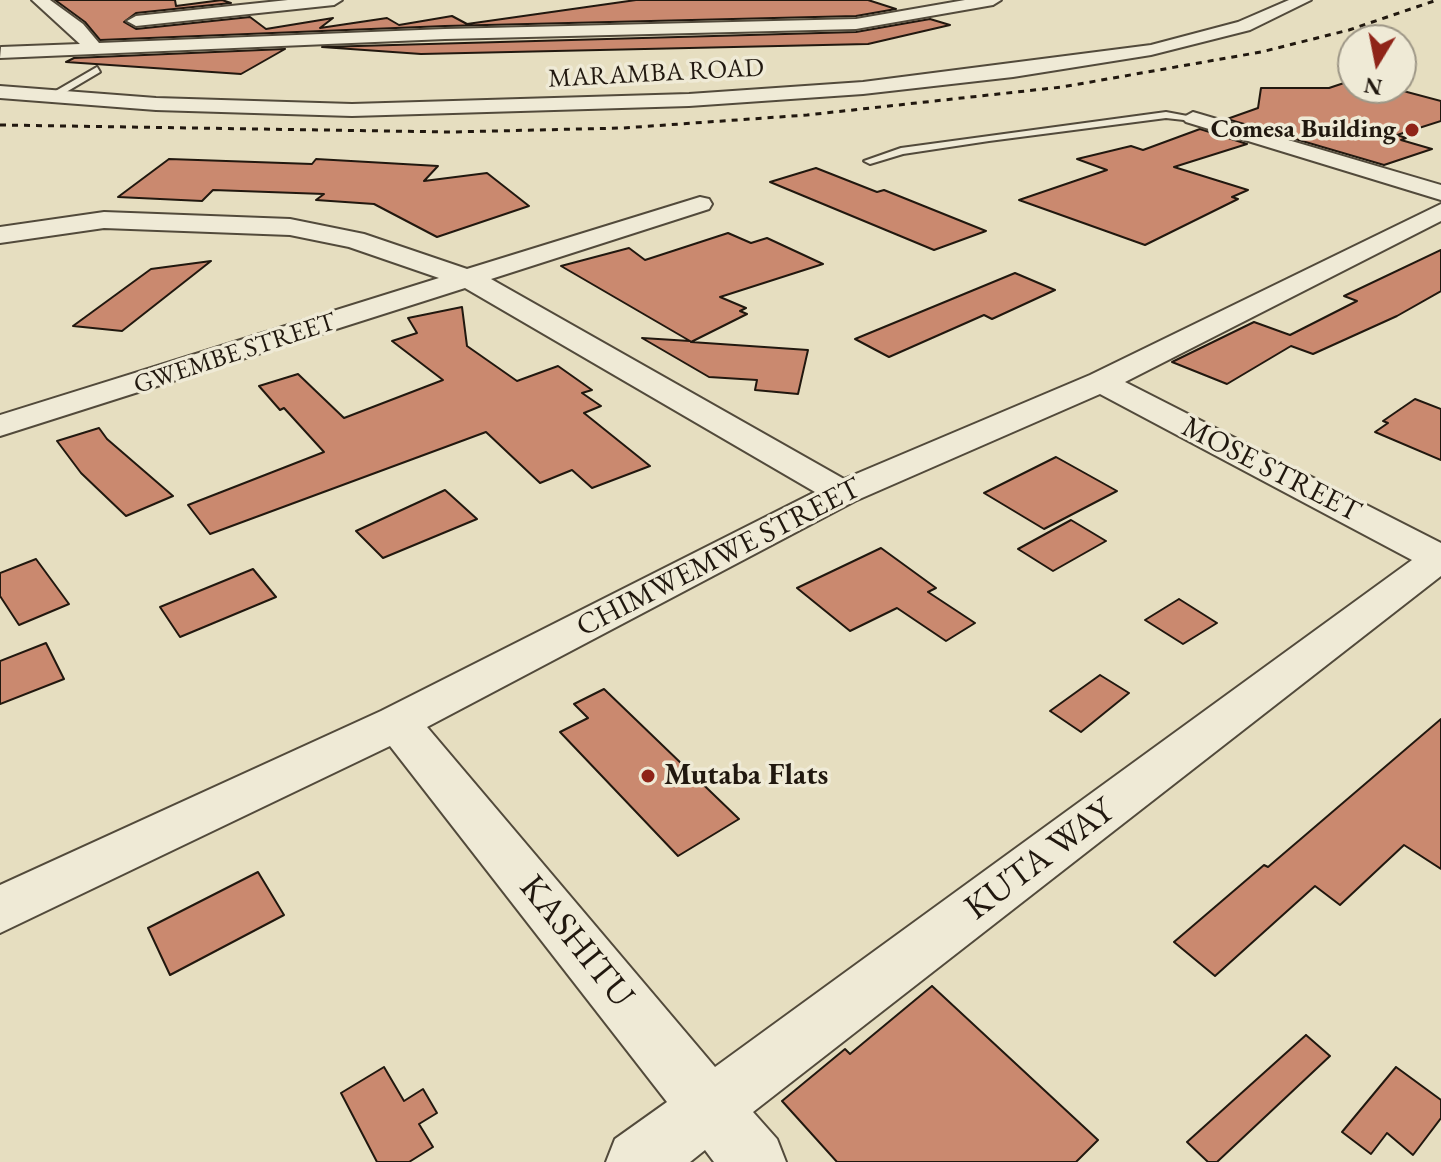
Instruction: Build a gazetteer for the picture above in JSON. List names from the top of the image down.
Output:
{
  "streets": {
    "street": [
      "MARAMBA ROAD",
      "GWEMBE STREET",
      "MOSE STREET",
      "CHIMWEMWE STREET",
      "KUTA WAY",
      "KASHITU"
    ]
  },
  "crossings": [
    ["MOSE STREET", "CHIMWEMWE STREET"],
    ["MOSE STREET", "KUTA WAY"],
    ["CHIMWEMWE STREET", "KASHITU"],
    ["KUTA WAY", "KASHITU"]
  ],
  "places": ["Comesa Building", "Mutaba Flats"],
  "north": "bottom"
}
